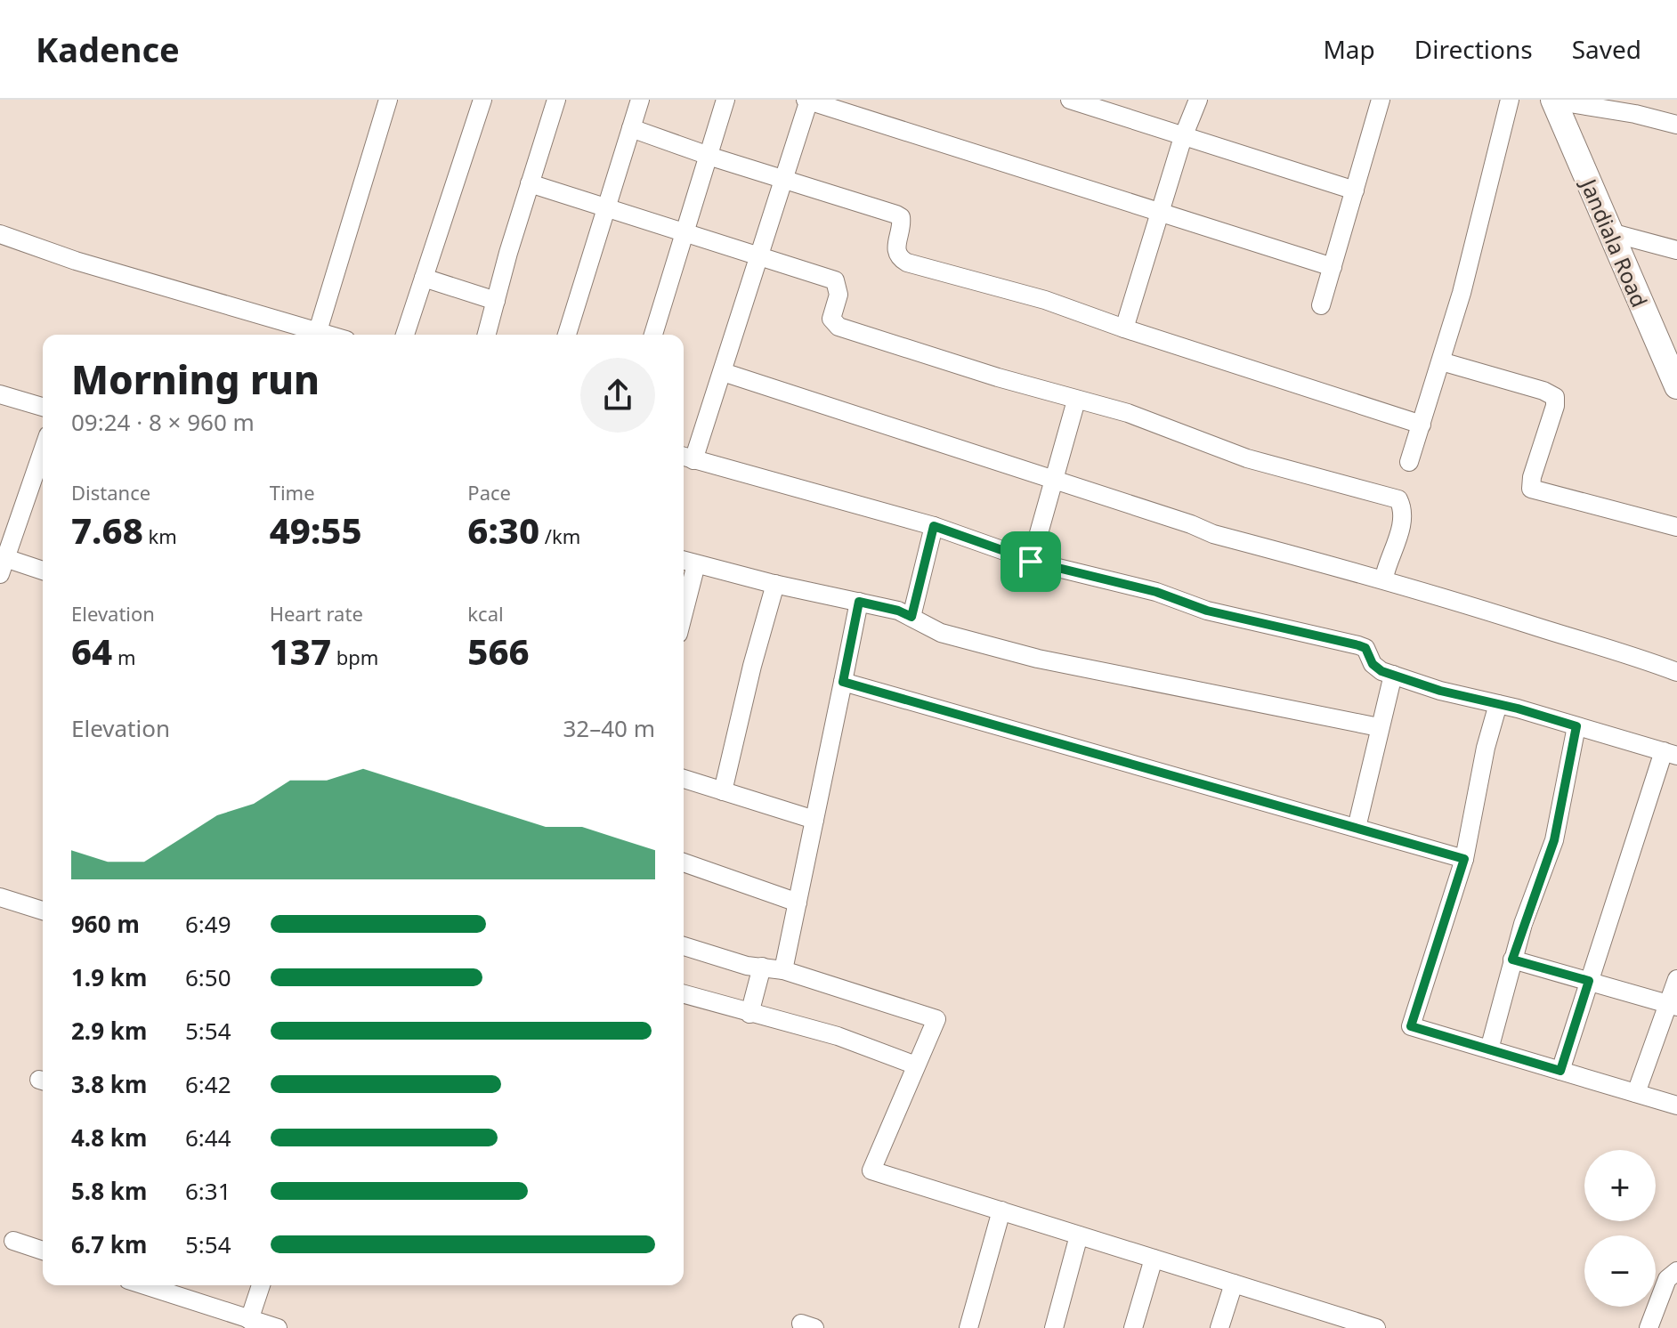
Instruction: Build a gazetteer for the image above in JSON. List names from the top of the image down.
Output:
{
  "streets": {
    "main road": ["Jandiala Road"]
  },
  "page": {
    "header": "Kadence",
    "nav": ["Map", "Directions", "Saved"],
    "heading": ["Morning run", "09:24 · 8 × 960 m"],
    "stats": [
      ["Distance", "7.68 km"],
      ["Time", "49:55"],
      ["Pace", "6:30 /km"],
      ["Elevation", "64 m"],
      ["Heart rate", "137 bpm"],
      ["kcal", "566"]
    ],
    "chart": ["Elevation", "32–40 m"],
    "list": [
      {
        "name": "960 m",
        "note": "6:49"
      },
      {
        "name": "1.9 km",
        "note": "6:50"
      },
      {
        "name": "2.9 km",
        "note": "5:54"
      },
      {
        "name": "3.8 km",
        "note": "6:42"
      },
      {
        "name": "4.8 km",
        "note": "6:44"
      },
      {
        "name": "5.8 km",
        "note": "6:31"
      },
      {
        "name": "6.7 km",
        "note": "5:54"
      }
    ],
    "map_buttons": ["+", "−"]
  }
}
